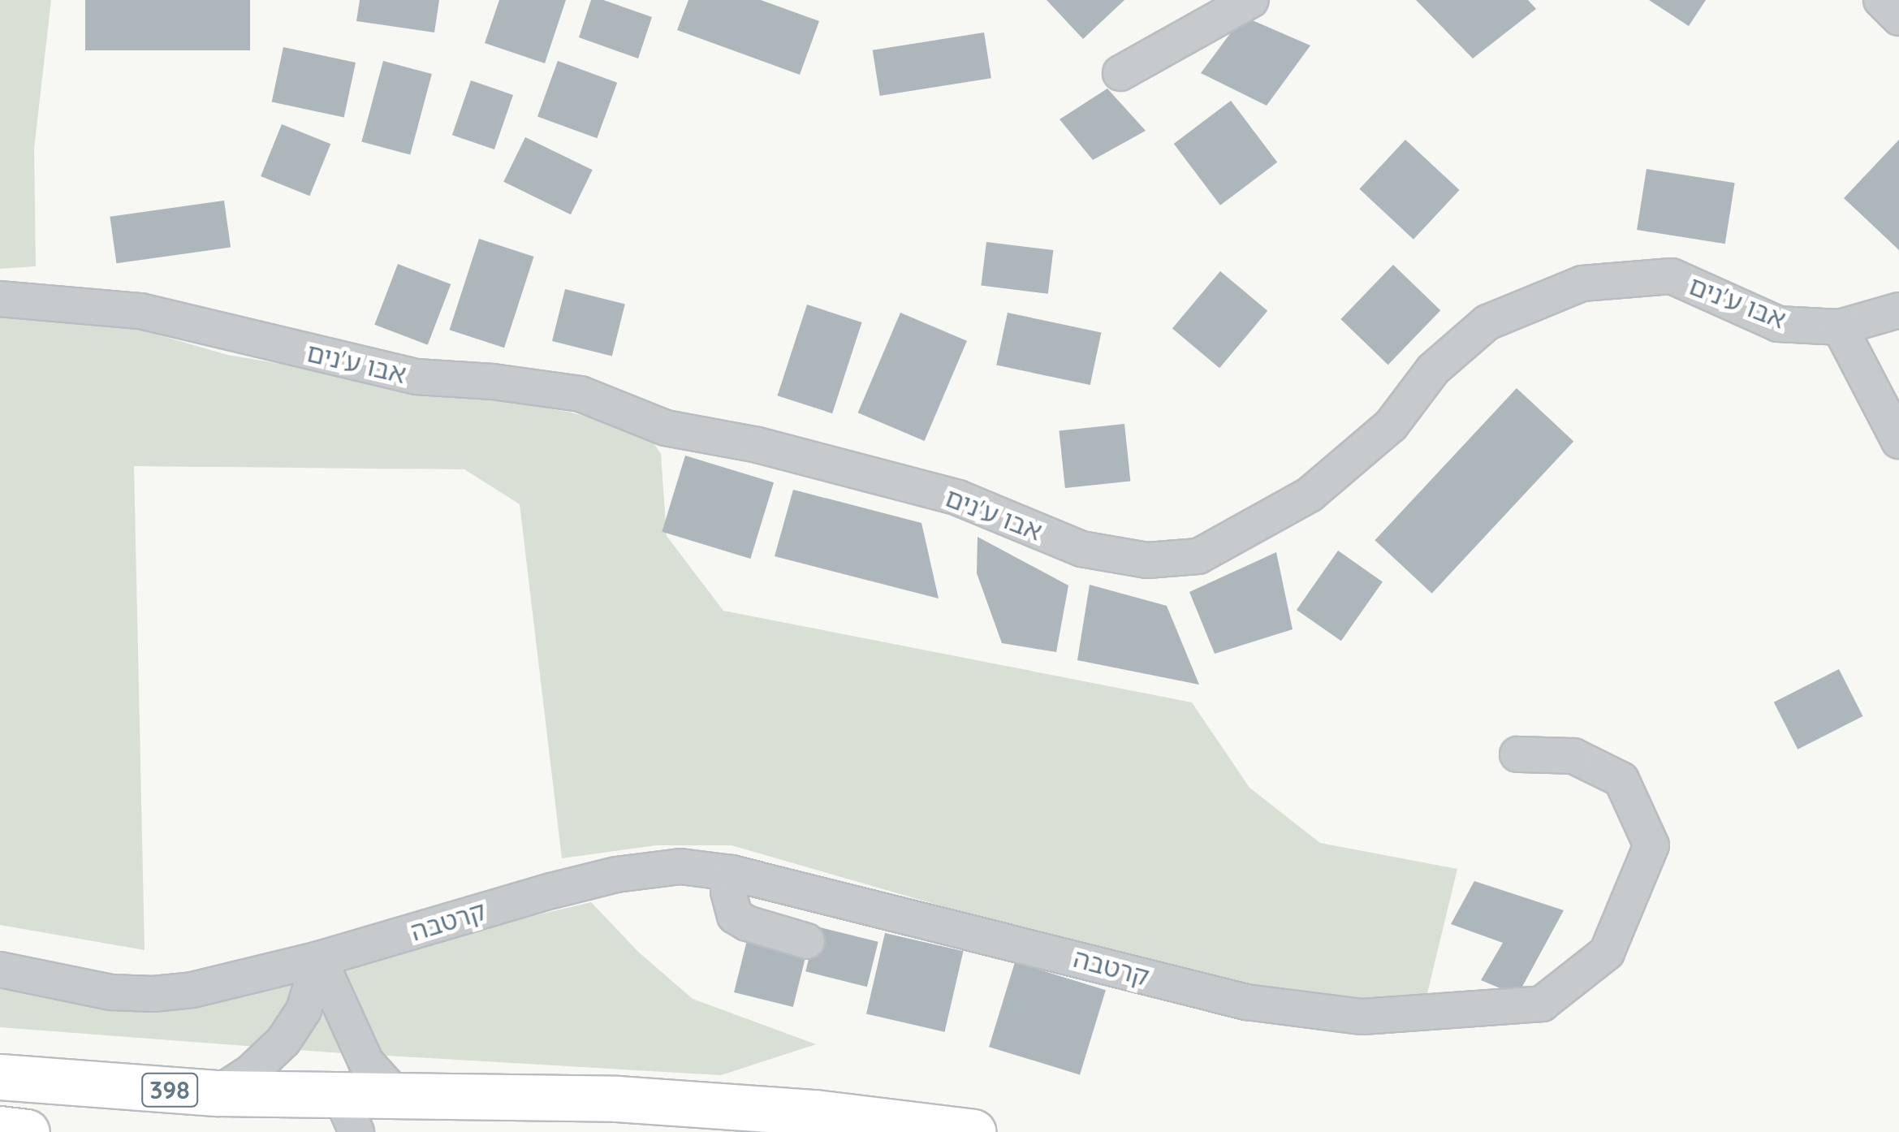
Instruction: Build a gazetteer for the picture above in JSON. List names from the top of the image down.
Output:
{
  "streets": {
    "main road": ["398"],
    "street": ["אבו ע'נים", "קרטבה"]
  }
}
